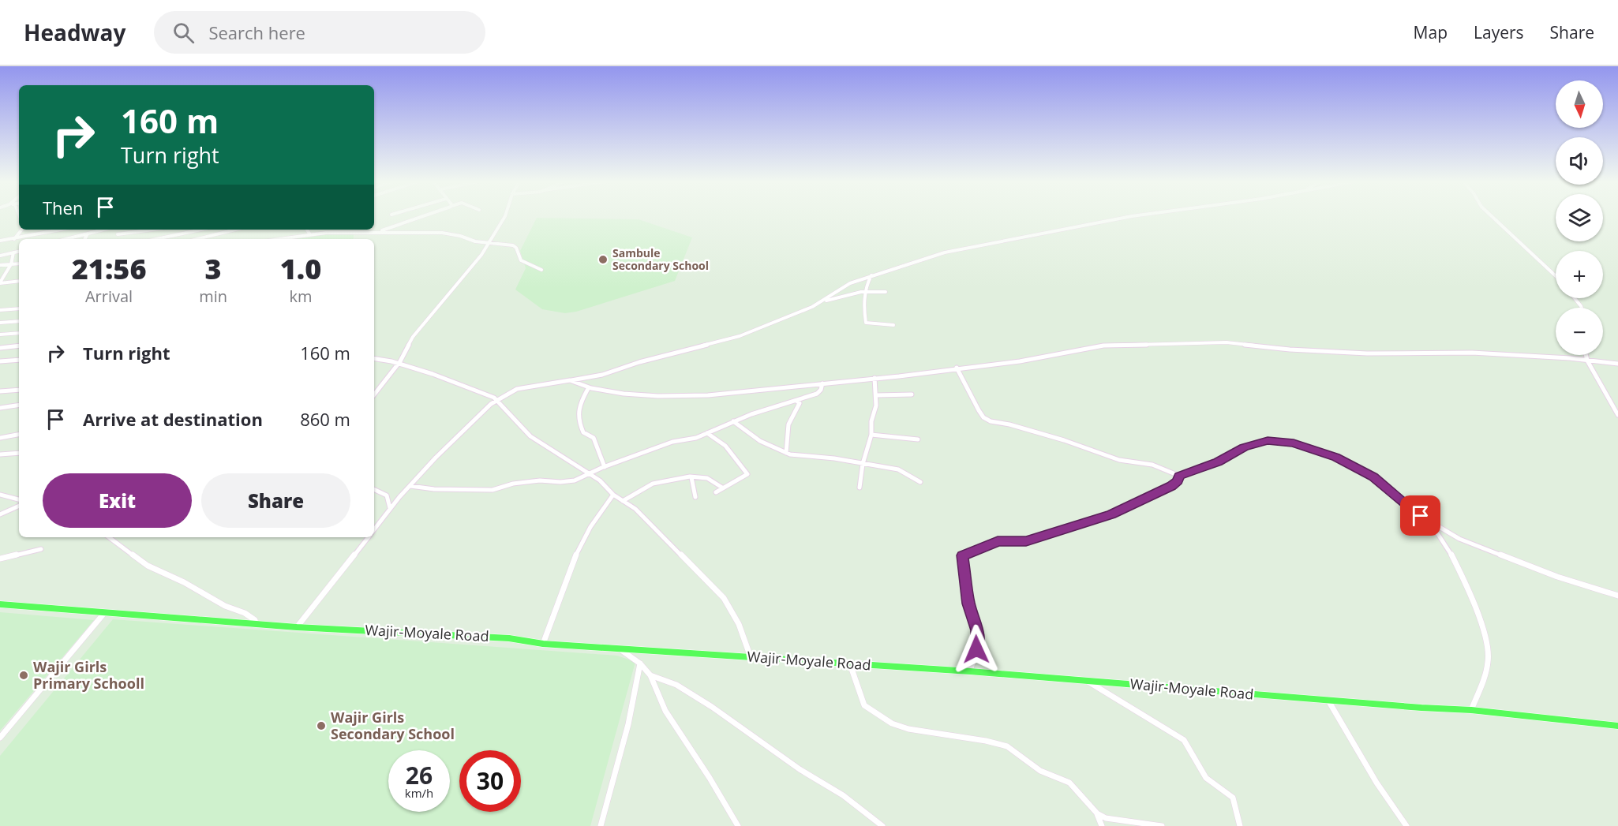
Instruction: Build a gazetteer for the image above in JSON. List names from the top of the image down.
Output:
{
  "streets": {
    "main road": ["Wajir-Moyale Road"]
  },
  "places": ["Sambule Secondary School", "Wajir Girls Primary Schooll", "Wajir Girls Secondary School"],
  "north": "bottom",
  "page": {
    "header": "Headway",
    "search": "Search here",
    "nav": ["Map", "Layers", "Share"],
    "map_buttons": ["+", "−"],
    "turn": ["160 m", "Turn right"],
    "then": "Then",
    "eta": [
      "21:56",
      "Arrival",
      "3",
      "min",
      "1.0",
      "km"
    ],
    "list": [
      {
        "name": "Turn right",
        "value": "160 m"
      },
      {
        "name": "Arrive at destination",
        "value": "860 m"
      }
    ],
    "buttons": ["Exit", "Share"],
    "speed": "26 km/h",
    "limit": "30"
  }
}
